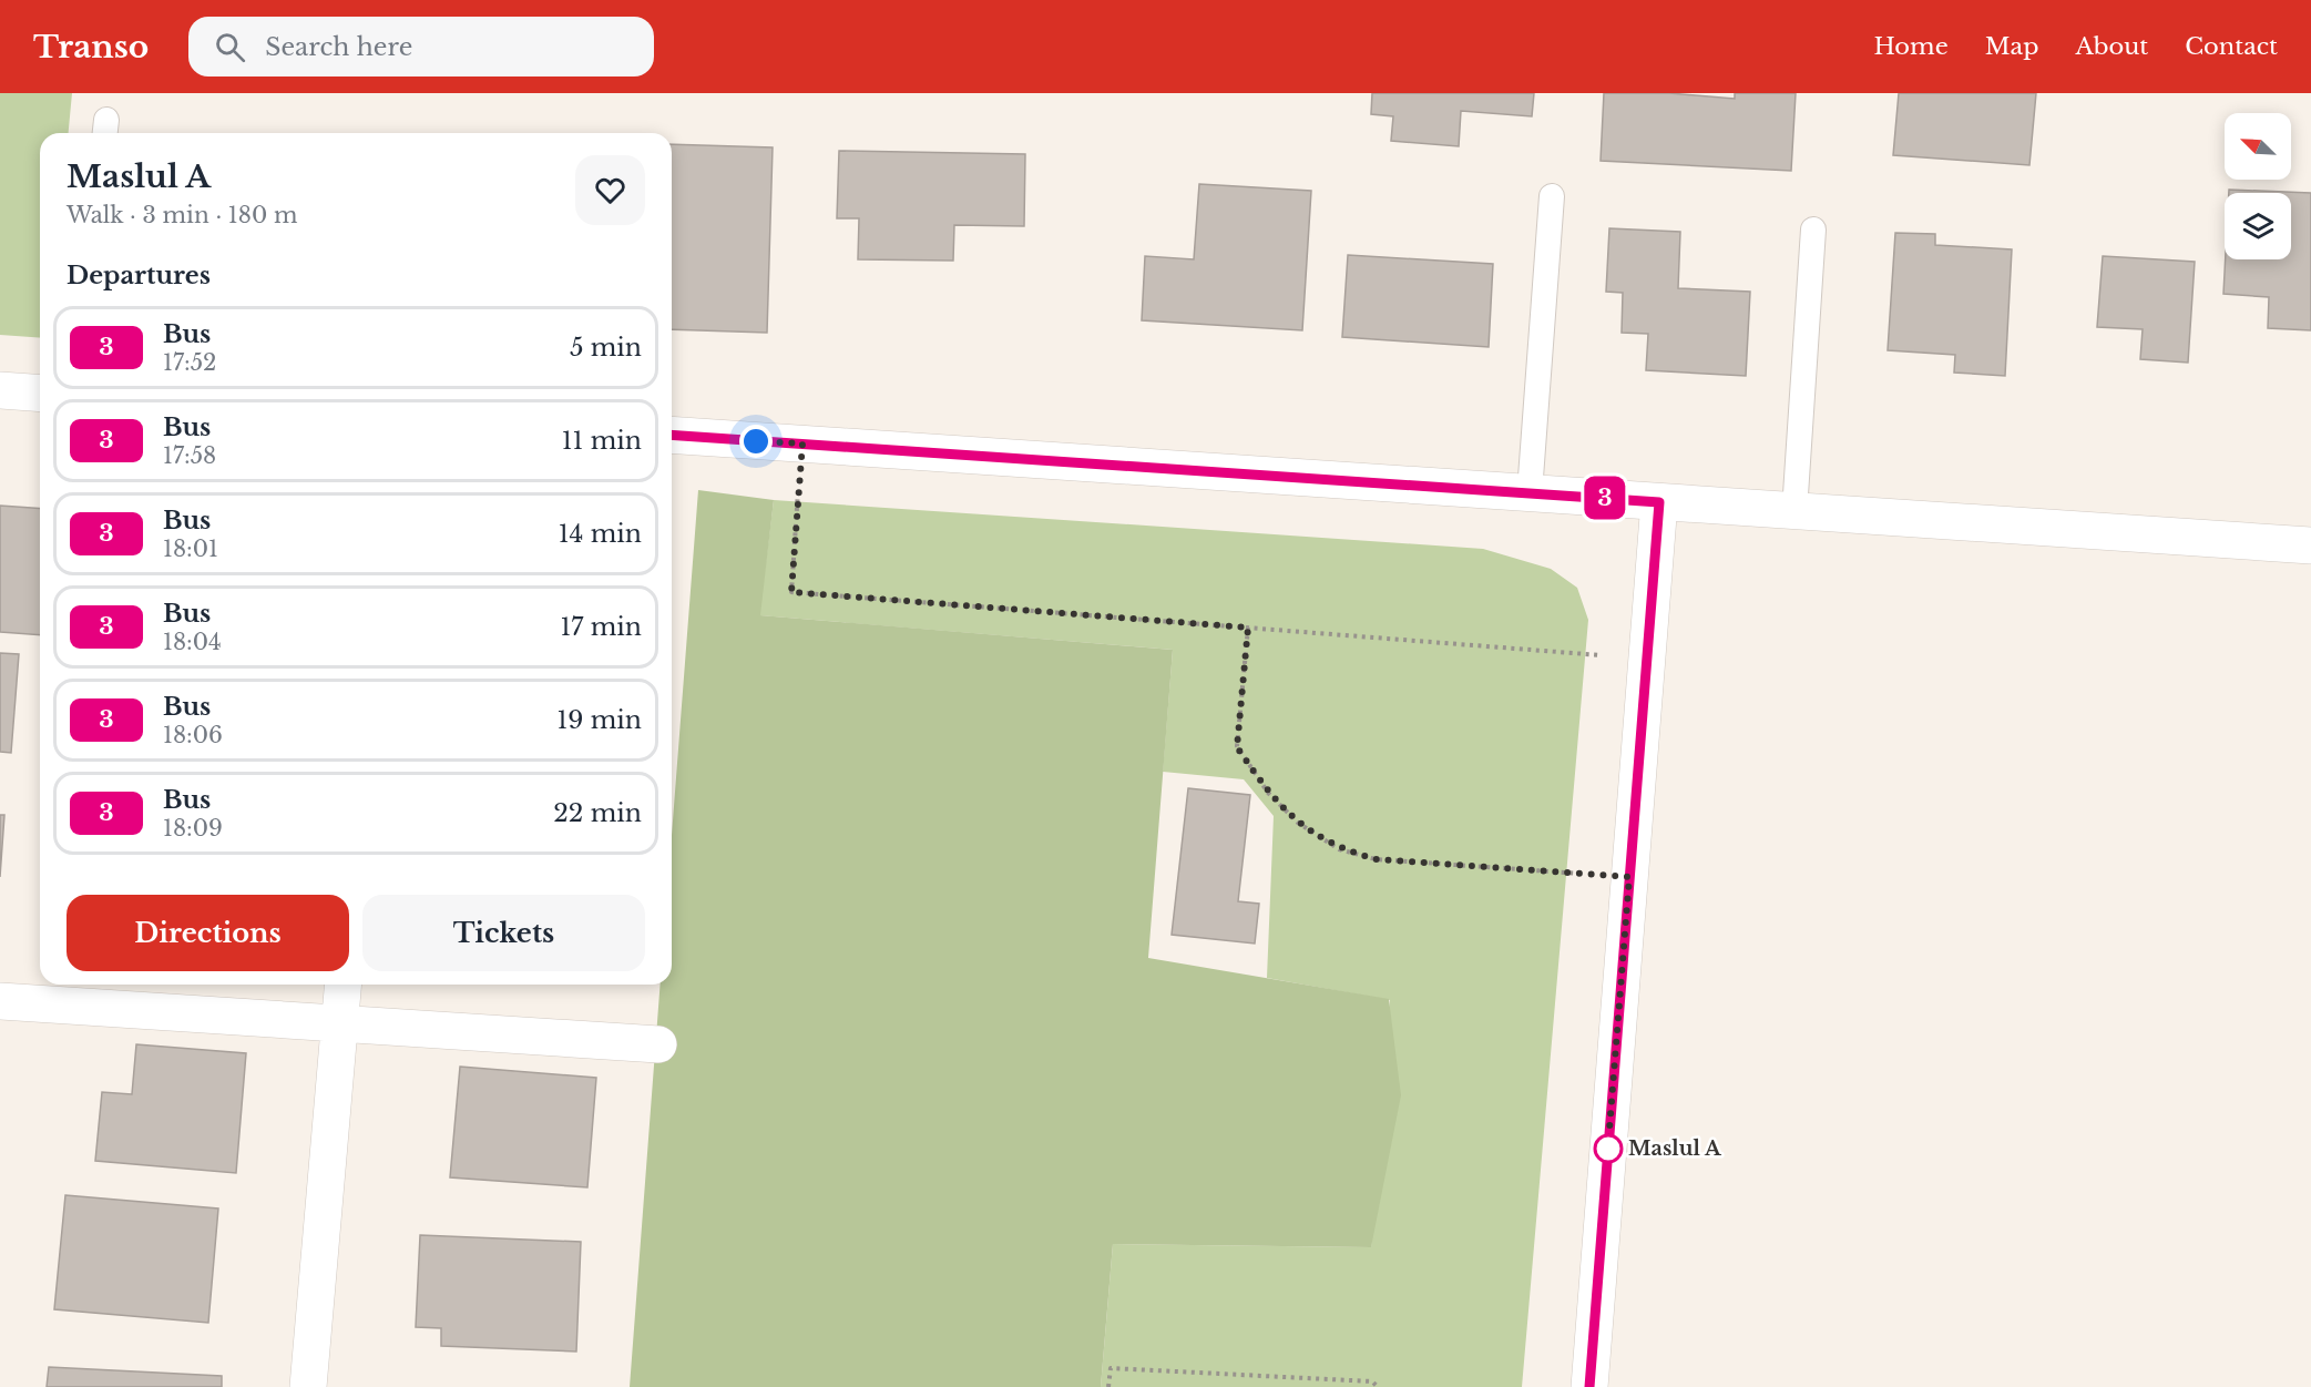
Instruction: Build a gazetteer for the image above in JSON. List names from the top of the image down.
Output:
{
  "places": ["Maslul A"],
  "lines": ["bus line 3"],
  "north": "top left",
  "page": {
    "header": "Transo",
    "search": "Search here",
    "nav": [
      "Home",
      "Map",
      "About",
      "Contact"
    ],
    "on_map": "3",
    "heading": [
      ["Maslul A", "Walk · 3 min · 180 m"],
      "Departures"
    ],
    "list": [
      {
        "mark": "3",
        "name": "Bus",
        "note": "17:52",
        "value": "5 min"
      },
      {
        "mark": "3",
        "name": "Bus",
        "note": "17:58",
        "value": "11 min"
      },
      {
        "mark": "3",
        "name": "Bus",
        "note": "18:01",
        "value": "14 min"
      },
      {
        "mark": "3",
        "name": "Bus",
        "note": "18:04",
        "value": "17 min"
      },
      {
        "mark": "3",
        "name": "Bus",
        "note": "18:06",
        "value": "19 min"
      },
      {
        "mark": "3",
        "name": "Bus",
        "note": "18:09",
        "value": "22 min"
      }
    ],
    "buttons": ["Directions", "Tickets"]
  }
}
